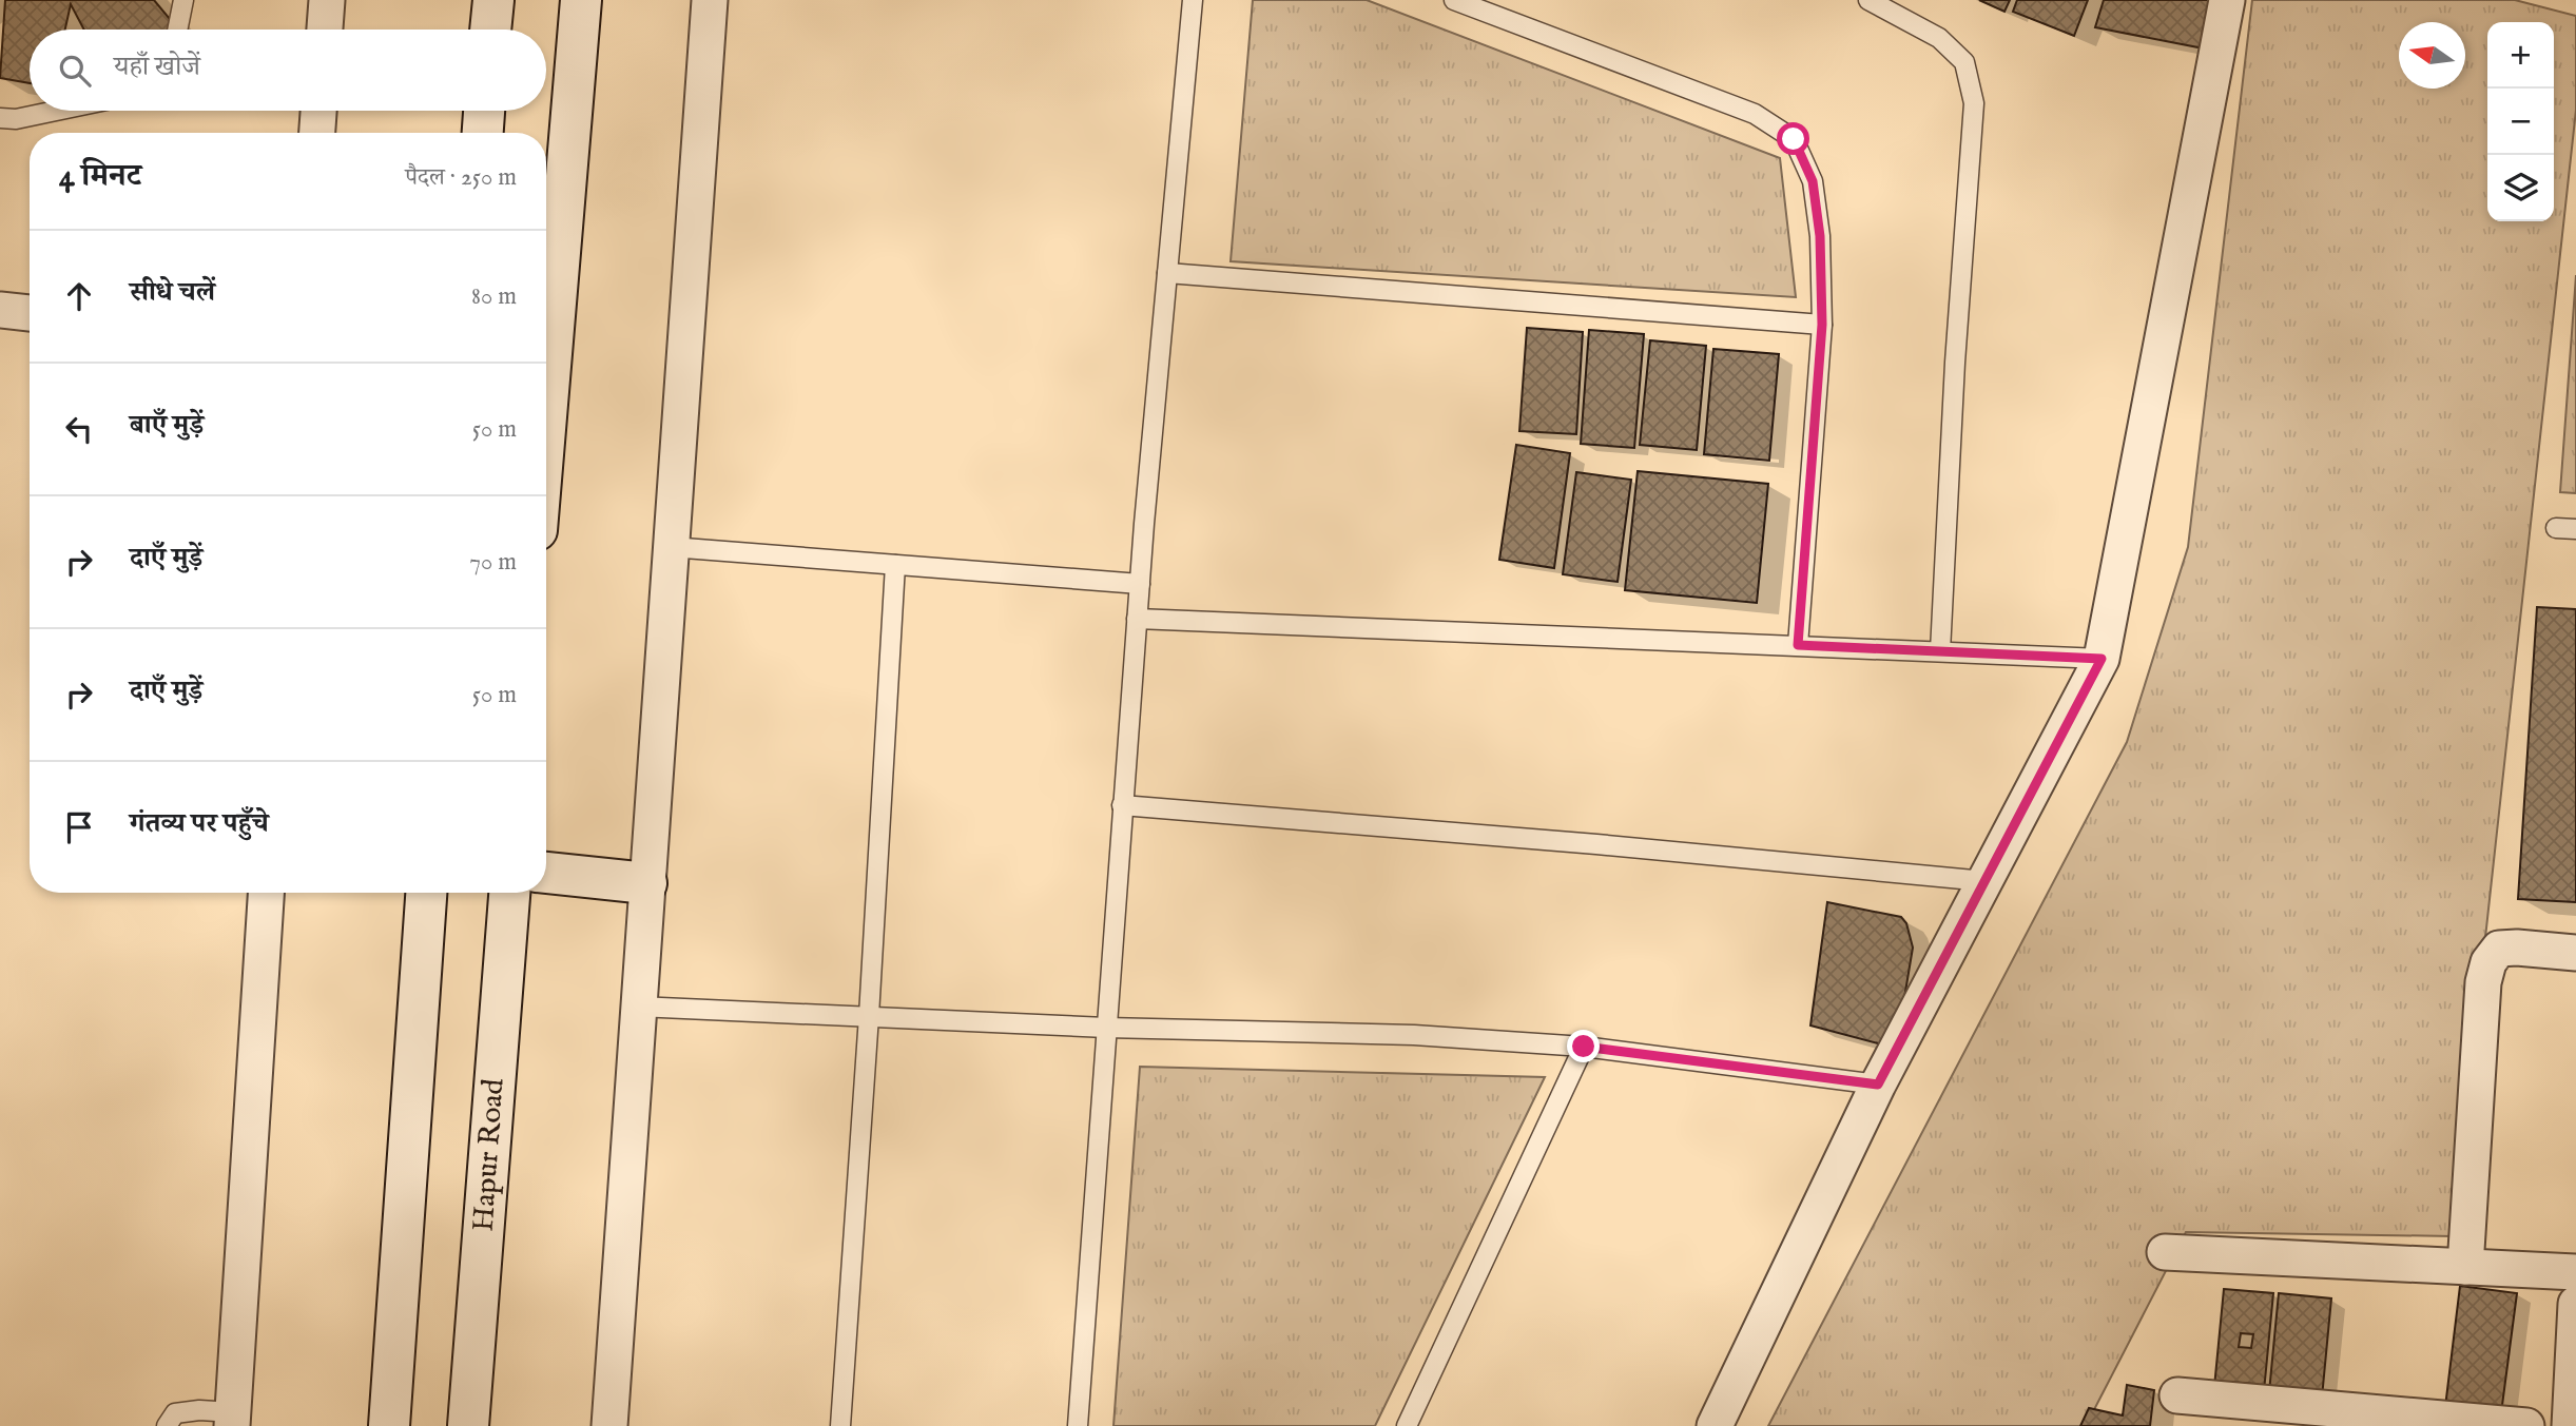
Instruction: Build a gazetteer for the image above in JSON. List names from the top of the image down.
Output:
{
  "streets": {
    "main road": ["Hapur Road"]
  },
  "north": "left",
  "page": {
    "map_buttons": ["+", "−"],
    "search": "यहाँ खोजें",
    "heading": ["4 मिनट", "पैदल · 250 m"],
    "list": [
      ["सीधे चलें", "80 m"],
      ["बाएँ मुड़ें", "50 m"],
      ["दाएँ मुड़ें", "70 m"],
      ["दाएँ मुड़ें", "50 m"],
      "गंतव्य पर पहुँचे"
    ]
  }
}
